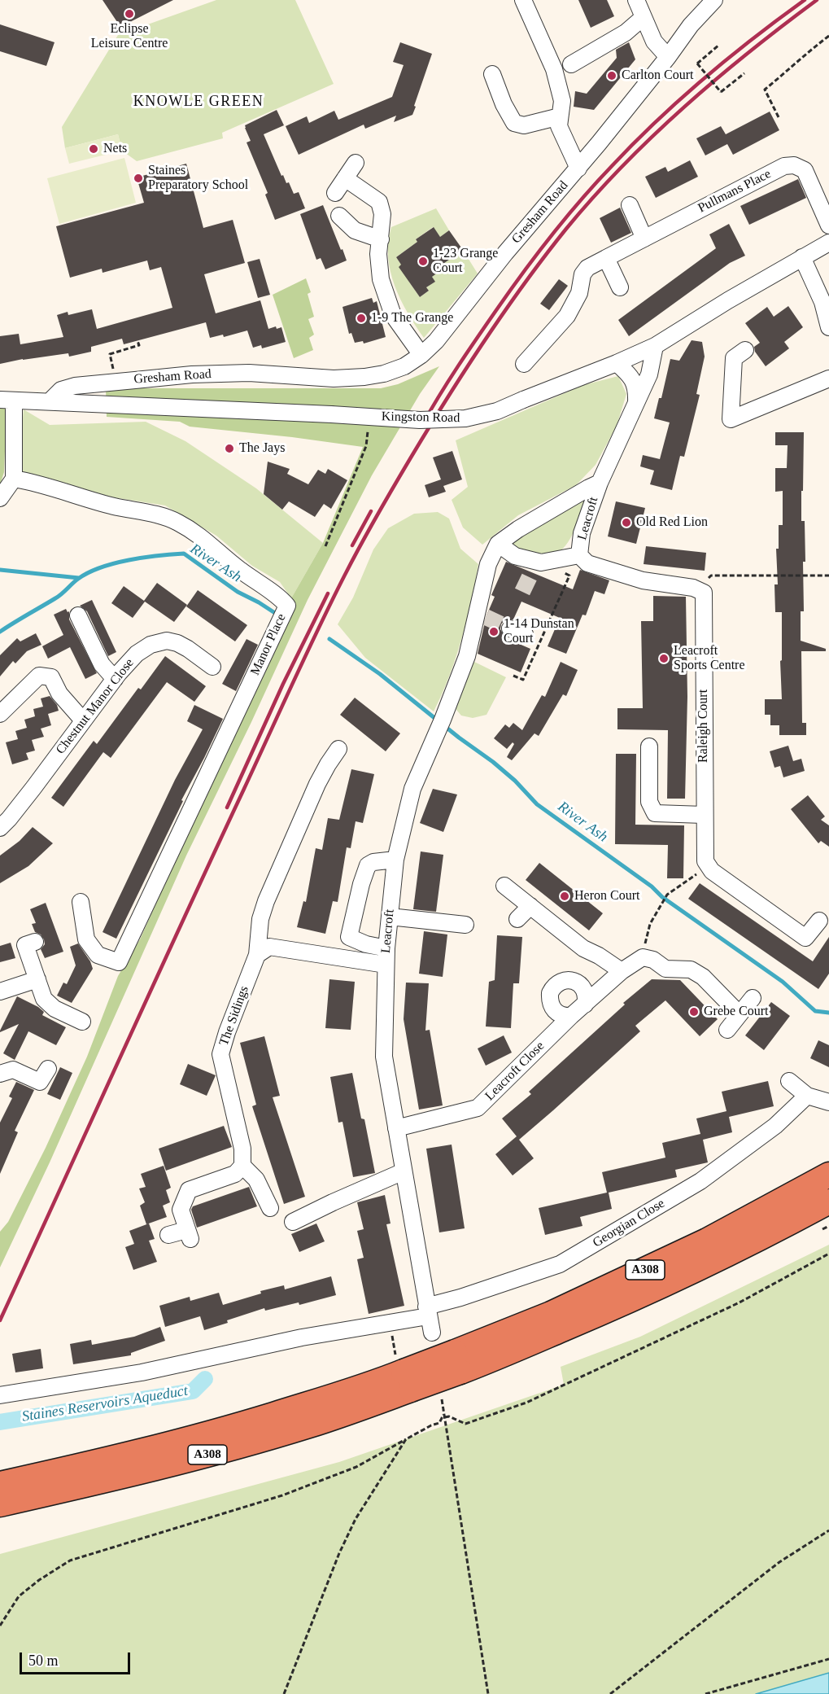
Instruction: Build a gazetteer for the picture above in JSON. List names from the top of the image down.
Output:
{
  "streets": {
    "highway": ["A308"],
    "street": [
      "Pullmans Place",
      "Gresham Road",
      "Kingston Road",
      "Leacroft",
      "Manor Place",
      "Chestnut Manor Close",
      "Raleigh Court",
      "The Sidings",
      "Leacroft Close",
      "Georgian Close"
    ]
  },
  "crossings": [
    ["Gresham Road", "Kingston Road"],
    ["Kingston Road", "Leacroft"],
    ["Leacroft", "Leacroft Close"],
    ["Leacroft", "Georgian Close"]
  ],
  "districts": ["KNOWLE GREEN"],
  "water": ["River Ash", "Staines Reservoirs Aqueduct"],
  "places": [
    "Eclipse Leisure Centre",
    "Carlton Court",
    "Nets",
    "Staines Preparatory School",
    "1-23 Grange Court",
    "1-9 The Grange",
    "The Jays",
    "Old Red Lion",
    "1-14 Dunstan Court",
    "Leacroft Sports Centre",
    "Heron Court",
    "Grebe Court"
  ],
  "scale_bar": "50 m"
}
